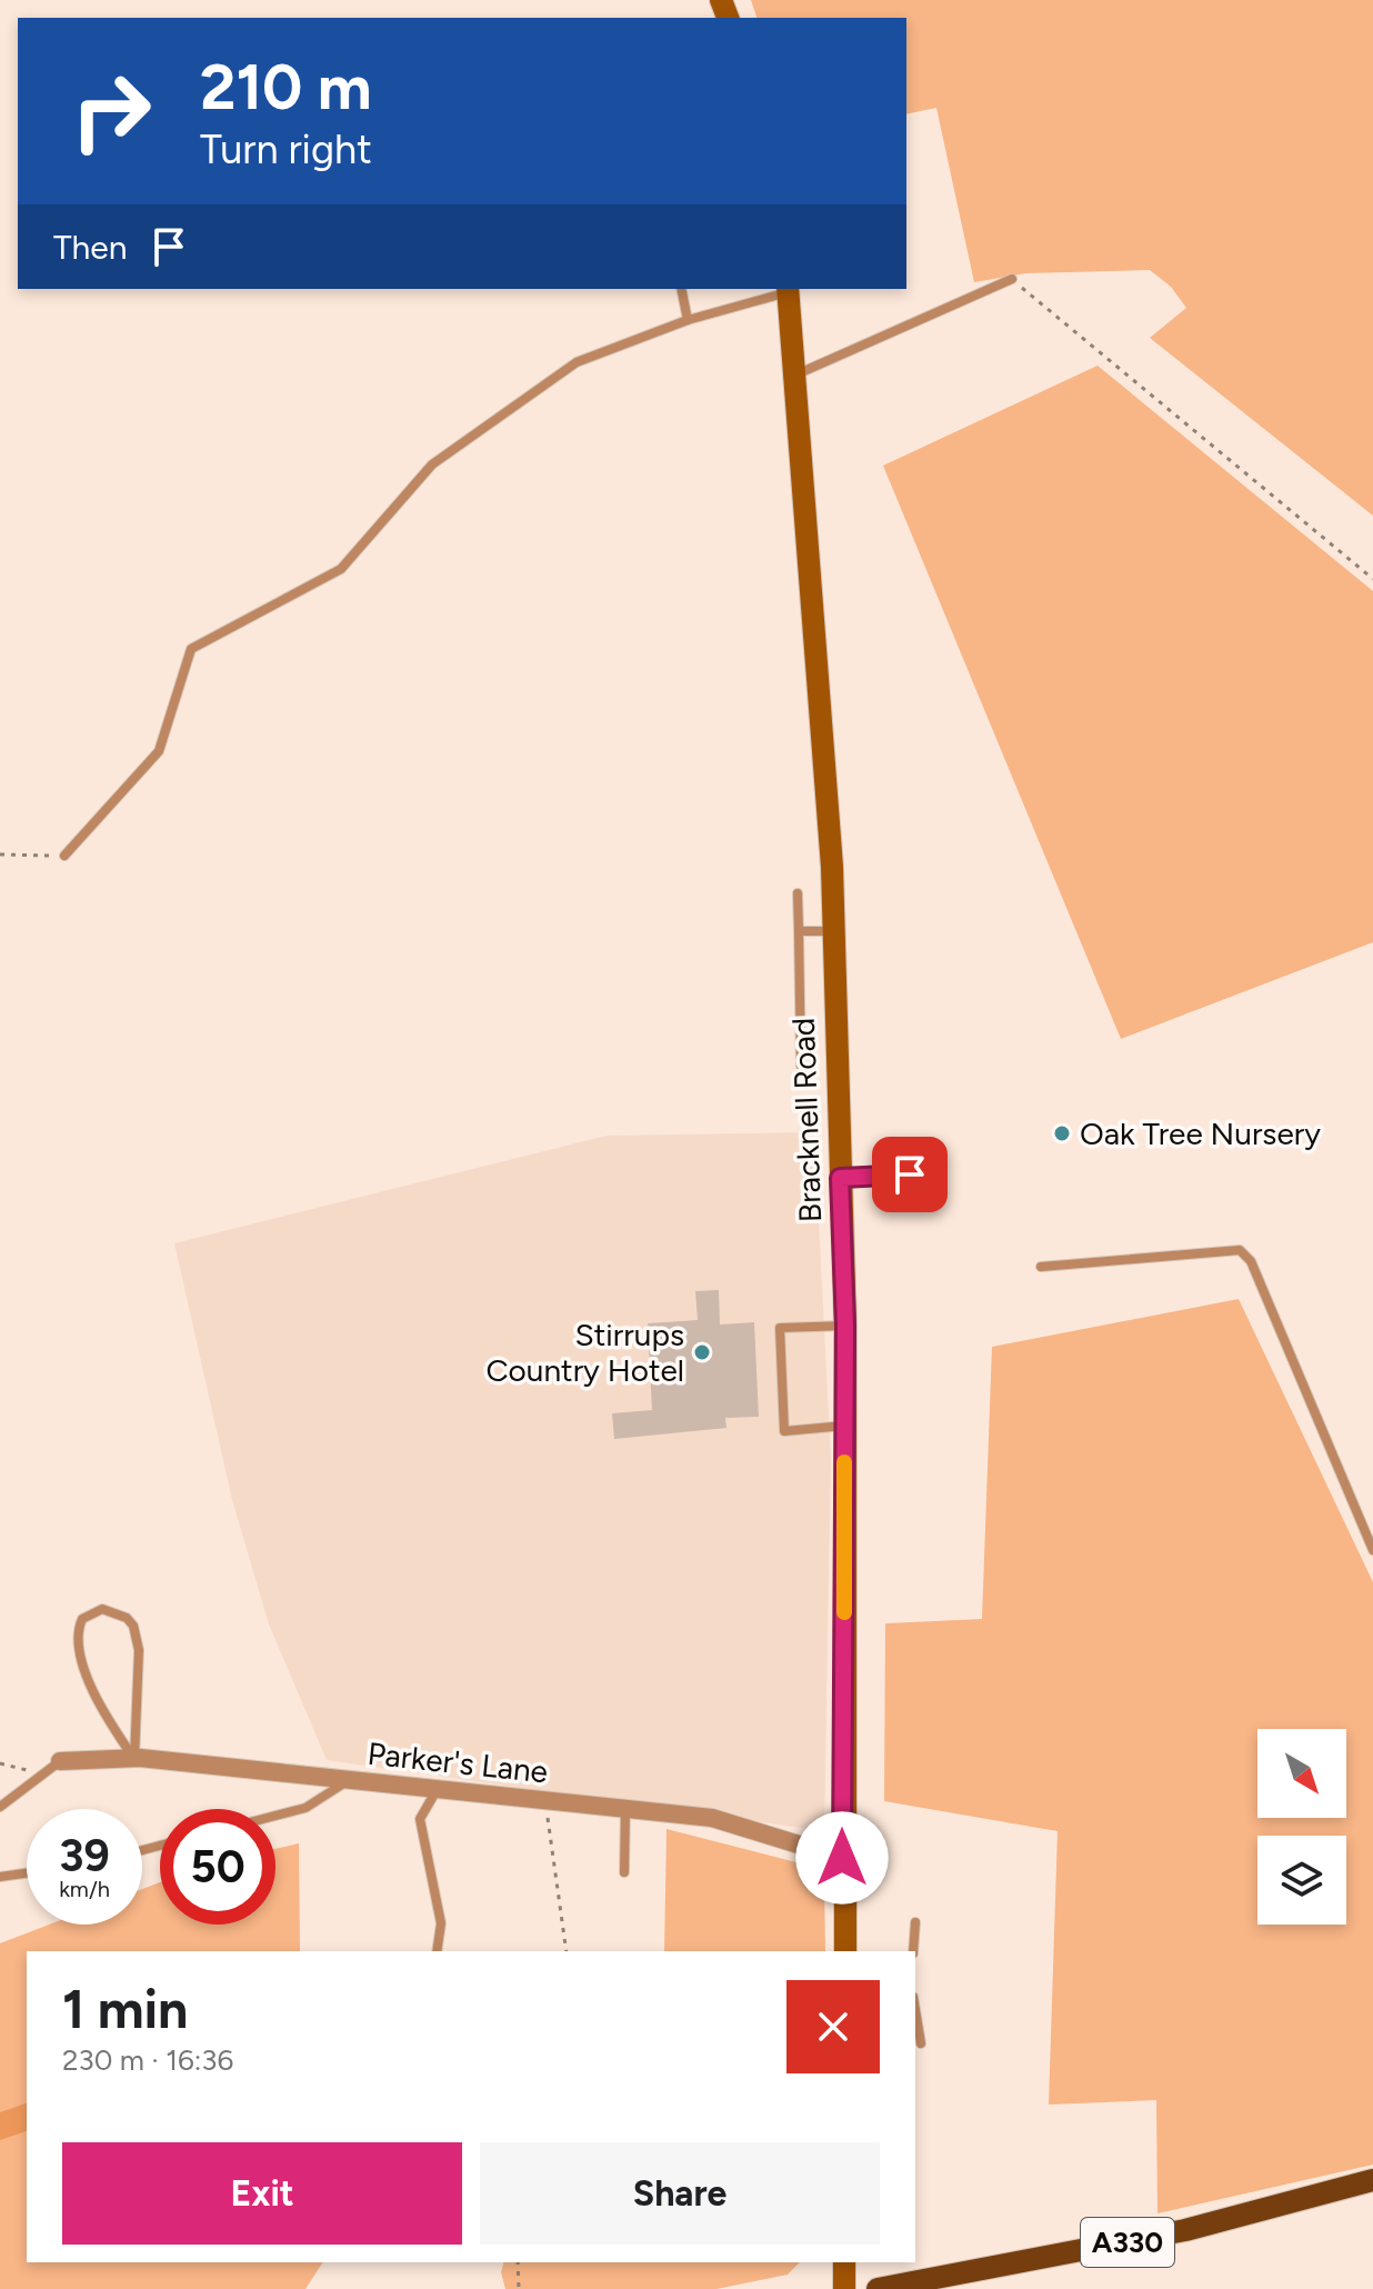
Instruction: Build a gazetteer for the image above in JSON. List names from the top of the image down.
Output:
{
  "streets": {
    "main road": ["Bracknell Road", "A330"],
    "street": ["Parker's Lane"]
  },
  "crossings": [
    ["Bracknell Road", "Parker's Lane"]
  ],
  "places": ["Oak Tree Nursery", "Stirrups Country Hotel"],
  "north": "bottom right",
  "page": {
    "turn": ["210 m", "Turn right"],
    "then": "Then",
    "speed": "39 km/h",
    "limit": "50",
    "heading": ["1 min", "230 m · 16:36"],
    "buttons": ["Exit", "Share"]
  }
}
